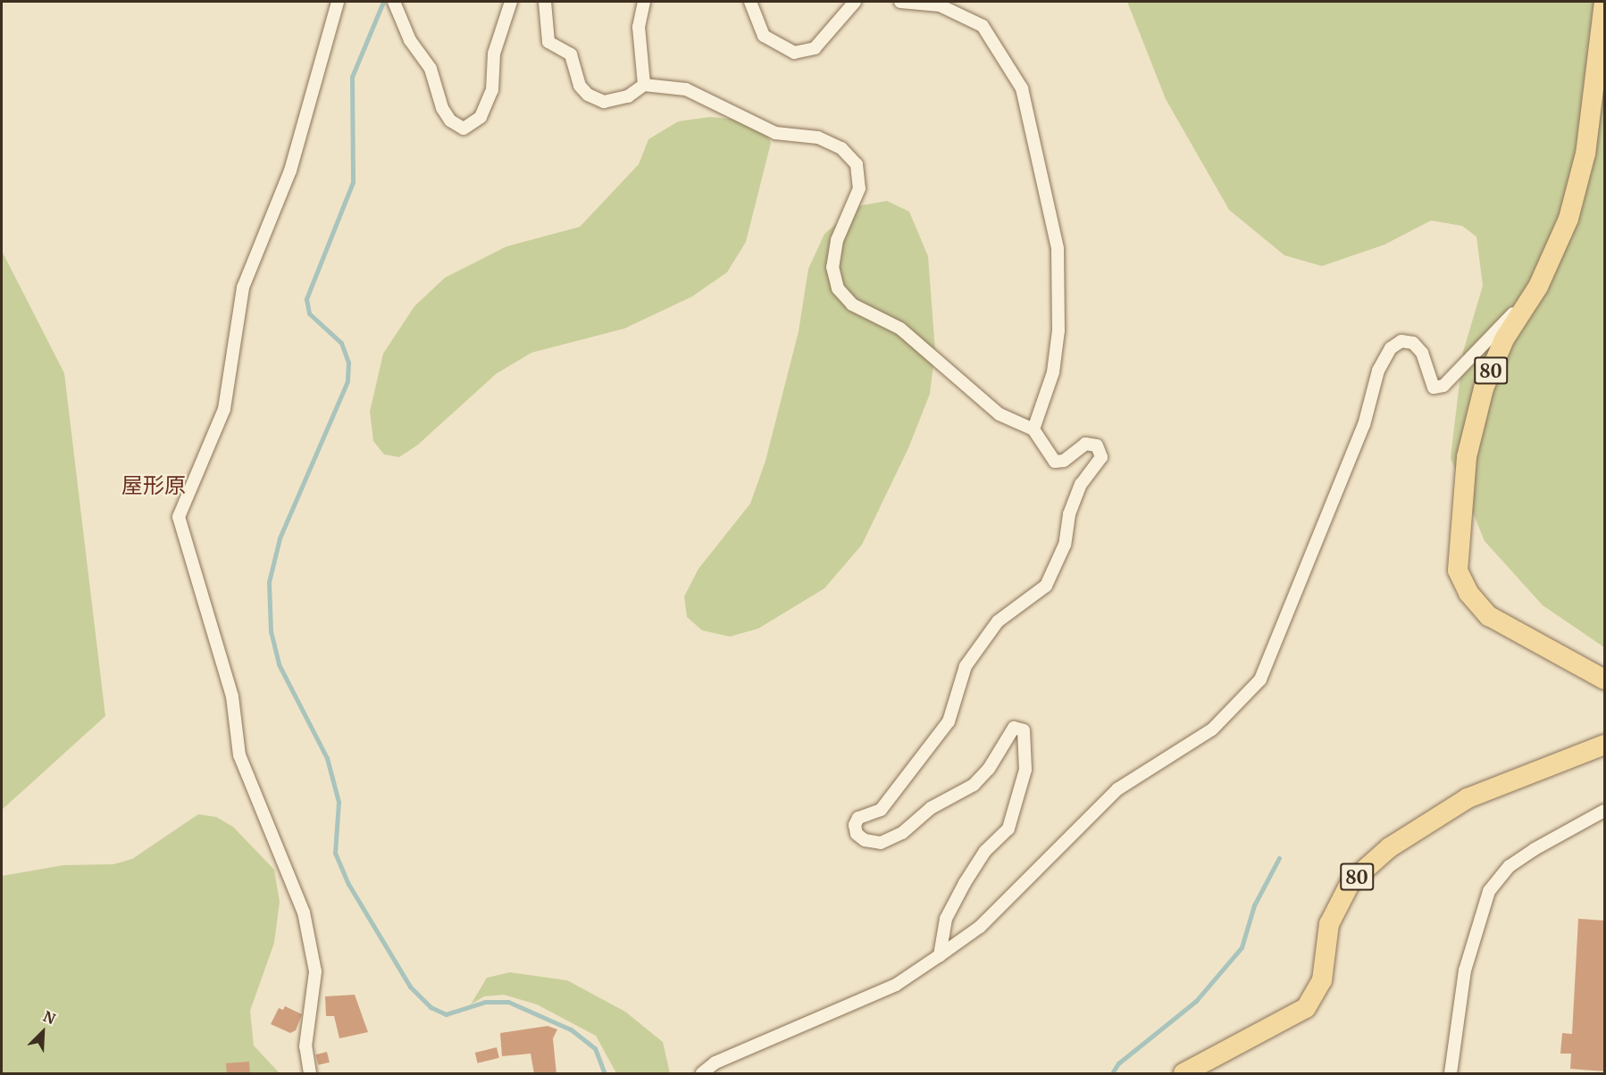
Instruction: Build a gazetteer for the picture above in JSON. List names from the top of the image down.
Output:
{
  "streets": {
    "main road": ["80"]
  },
  "districts": ["屋形原"],
  "north": "top right"
}
